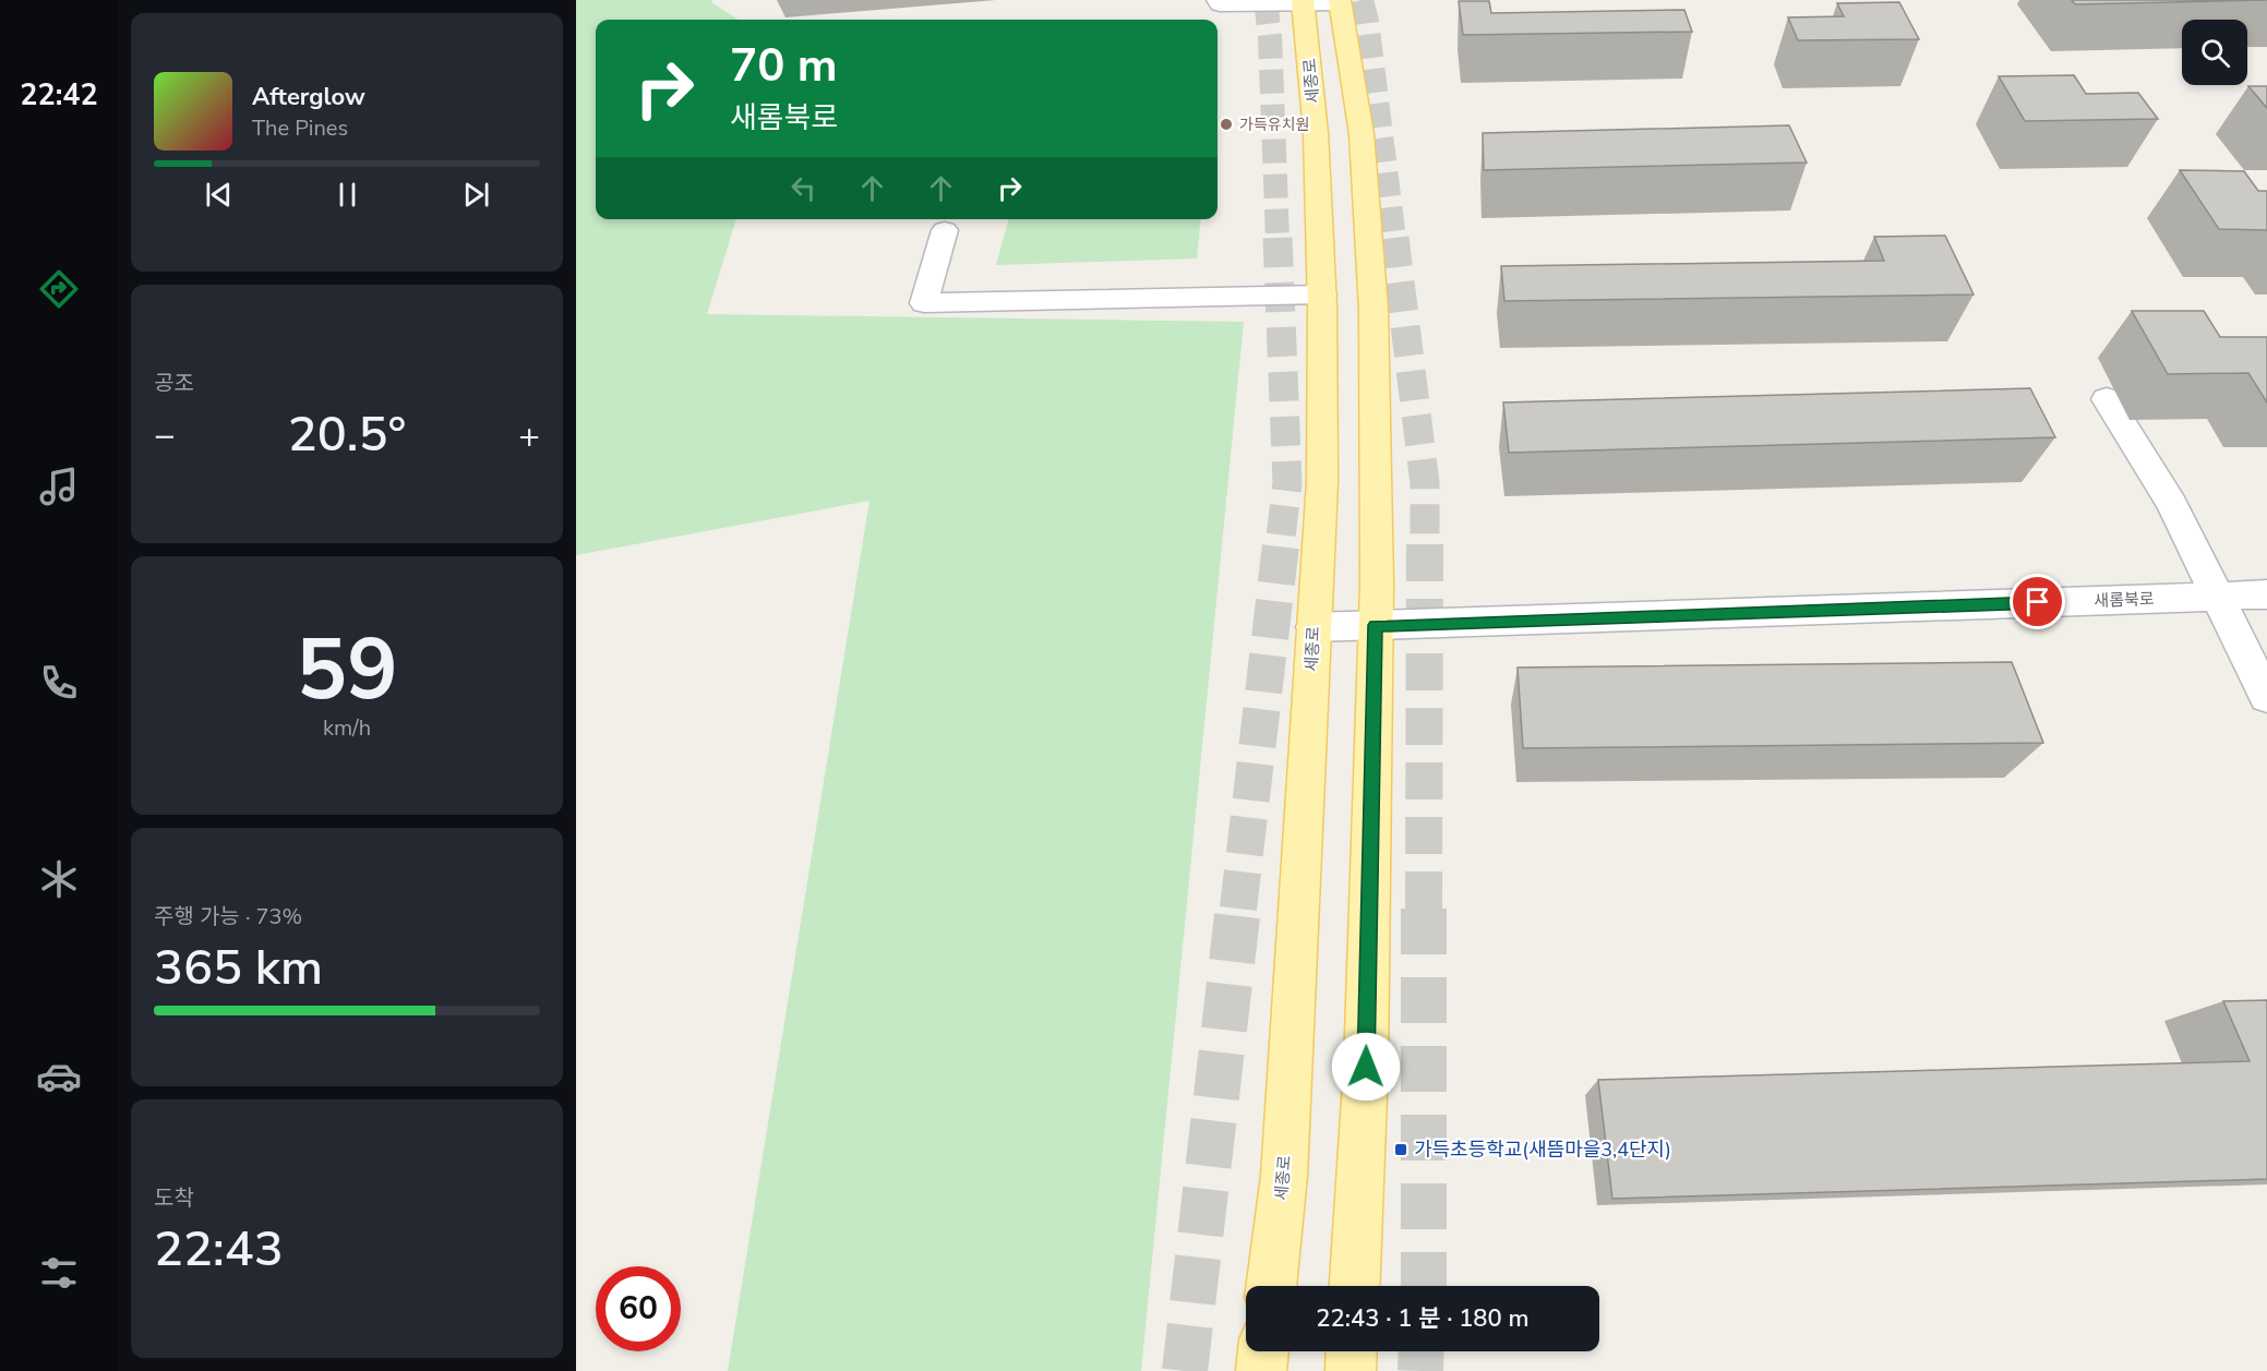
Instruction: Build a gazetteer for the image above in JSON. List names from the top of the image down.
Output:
{
  "streets": {
    "main road": ["세종로"],
    "street": ["새롬북로"]
  },
  "crossings": [
    ["세종로", "새롬북로"]
  ],
  "places": {
    "other": ["가득유치원"],
    "transit": ["가득초등학교(새뜸마을3,4단지)"]
  },
  "page": {
    "tabs": "22:42",
    "turn": ["70 m", "새롬북로"],
    "song": ["Afterglow", "The Pines"],
    "tile": [
      "공조",
      ["59", "km/h"],
      ["주행 가능 · 73%", "365 km"],
      ["도착", "22:43"]
    ],
    "heat": ["−", "20.5°", "+"],
    "limit": "60",
    "trip": "22:43 · 1 분 · 180 m"
  }
}
